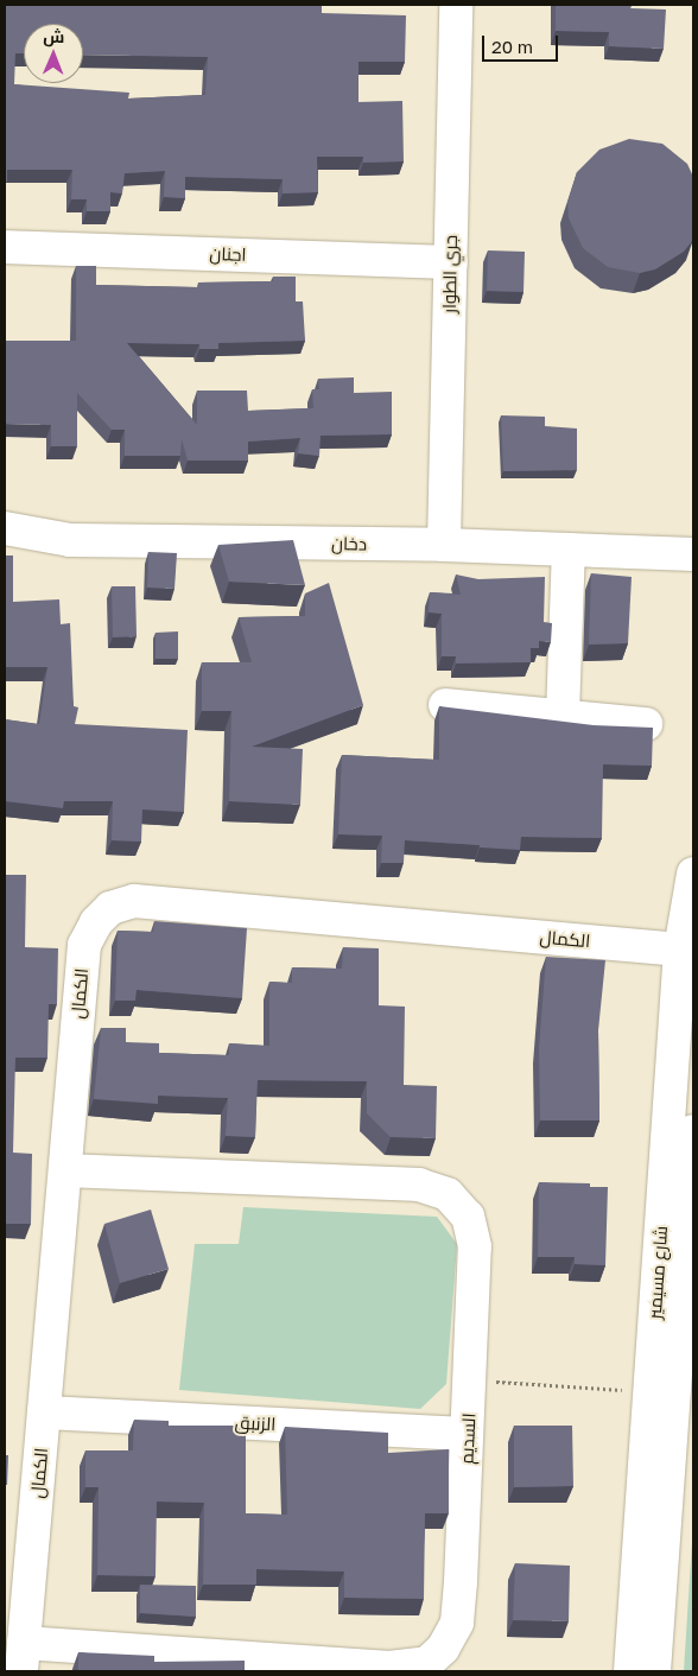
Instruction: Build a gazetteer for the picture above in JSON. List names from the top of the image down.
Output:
{
  "streets": {
    "street": [
      "اجنان",
      "جري الطوار",
      "دخان",
      "الكمال",
      "شارع مسيمير",
      "الزنبق",
      "السديم"
    ]
  },
  "crossings": [
    ["اجنان", "جري الطوار"],
    ["جري الطوار", "دخان"],
    ["الكمال", "شارع مسيمير"],
    ["الكمال", "الزنبق"],
    ["الكمال", "السديم"],
    ["الزنبق", "السديم"]
  ],
  "scale_bar": "20 m",
  "north": "top"
}
